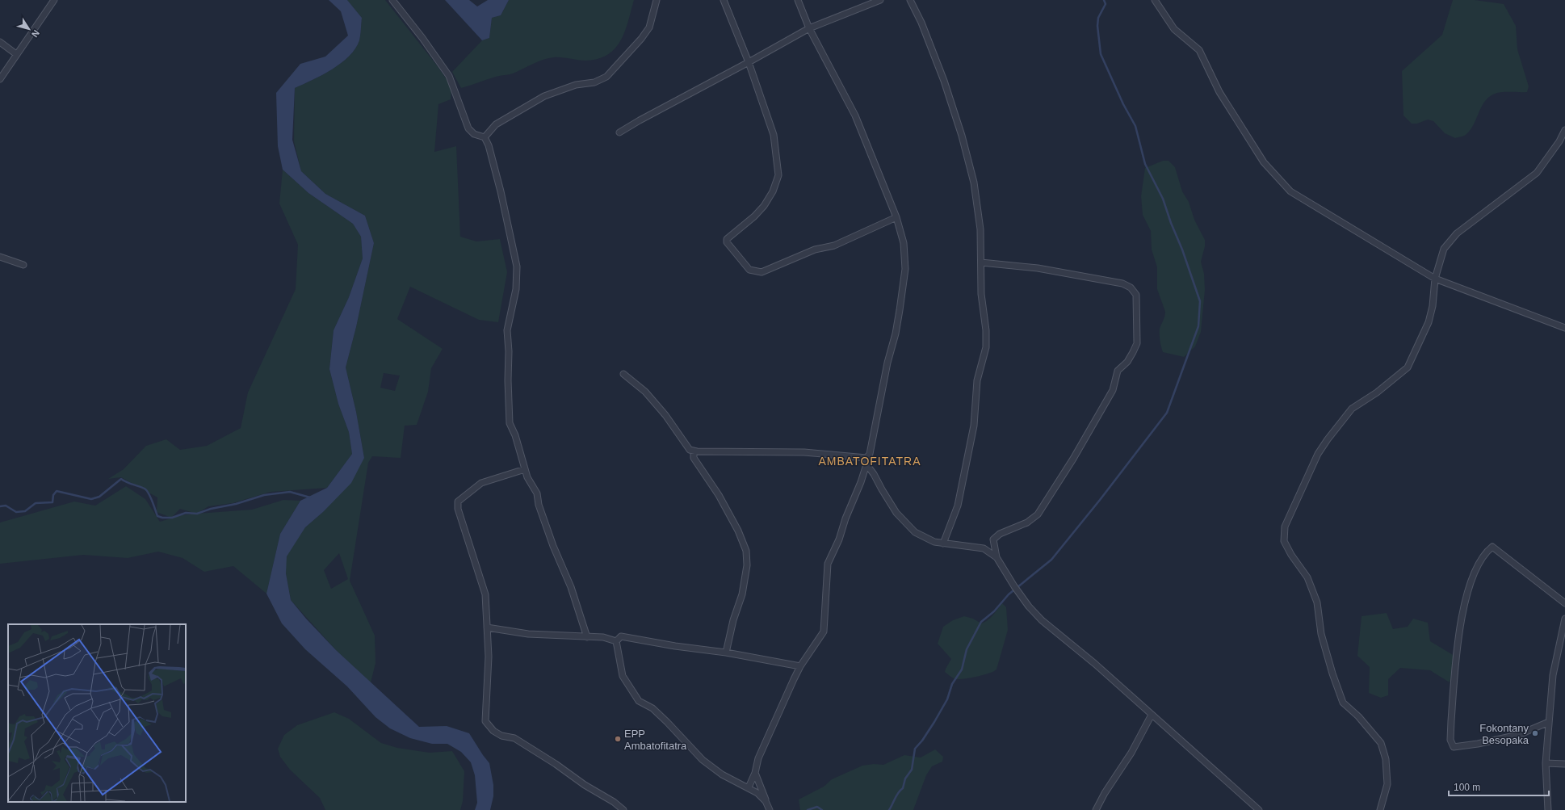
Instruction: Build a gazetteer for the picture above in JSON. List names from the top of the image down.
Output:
{
  "districts": ["AMBATOFITATRA"],
  "places": ["Fokontany Besopaka", "EPP Ambatofitatra"],
  "scale_bar": "100 m",
  "north": "bottom right"
}
